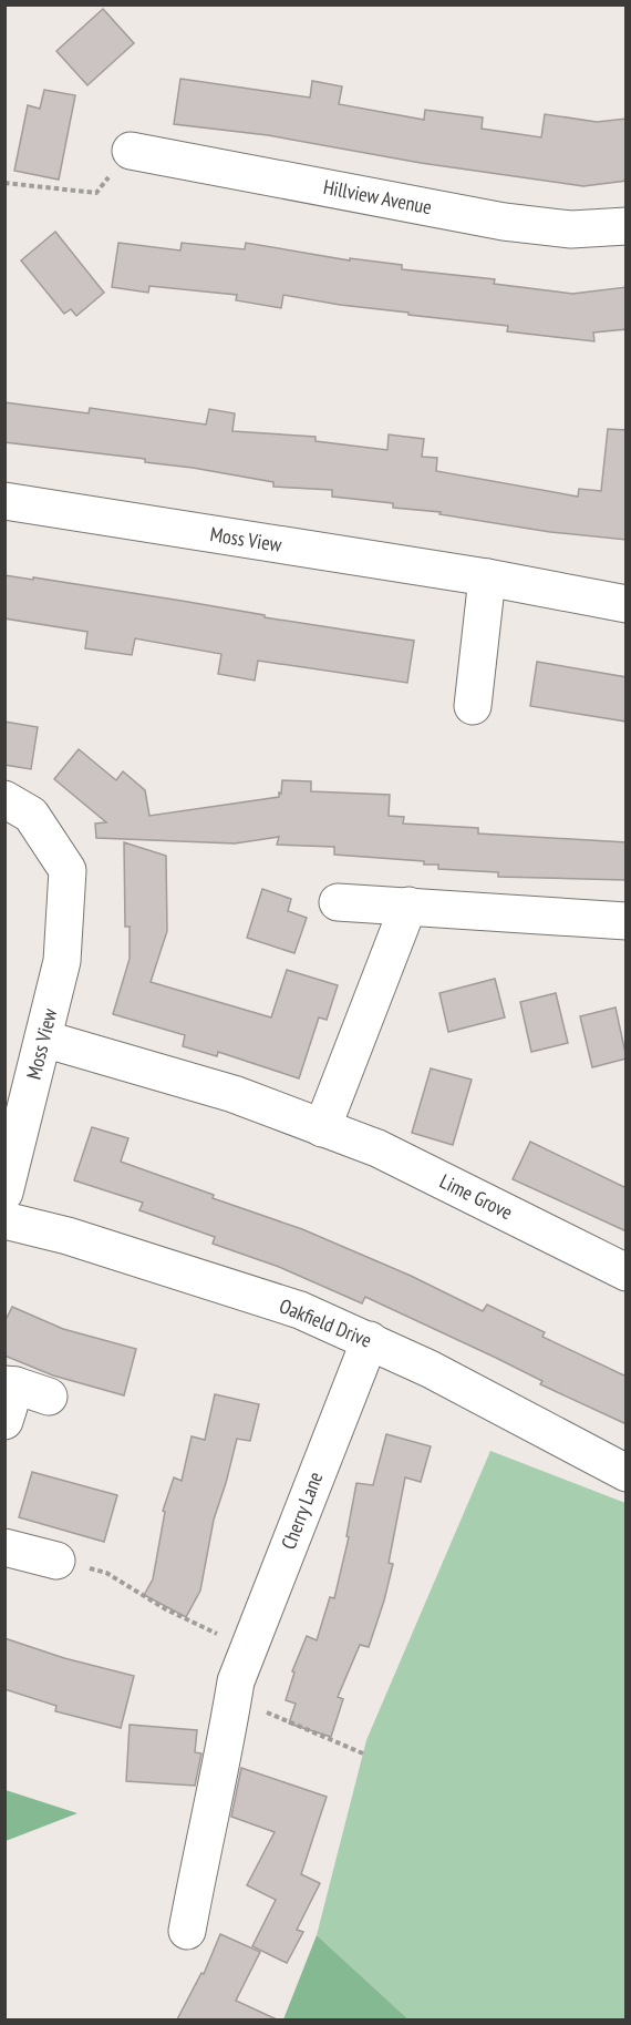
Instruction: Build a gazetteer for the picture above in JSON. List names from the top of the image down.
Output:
{
  "streets": {
    "street": [
      "Hillview Avenue",
      "Moss View",
      "Lime Grove",
      "Oakfield Drive",
      "Cherry Lane"
    ]
  },
  "crossings": [
    ["Moss View", "Lime Grove"],
    ["Oakfield Drive", "Cherry Lane"]
  ]
}
